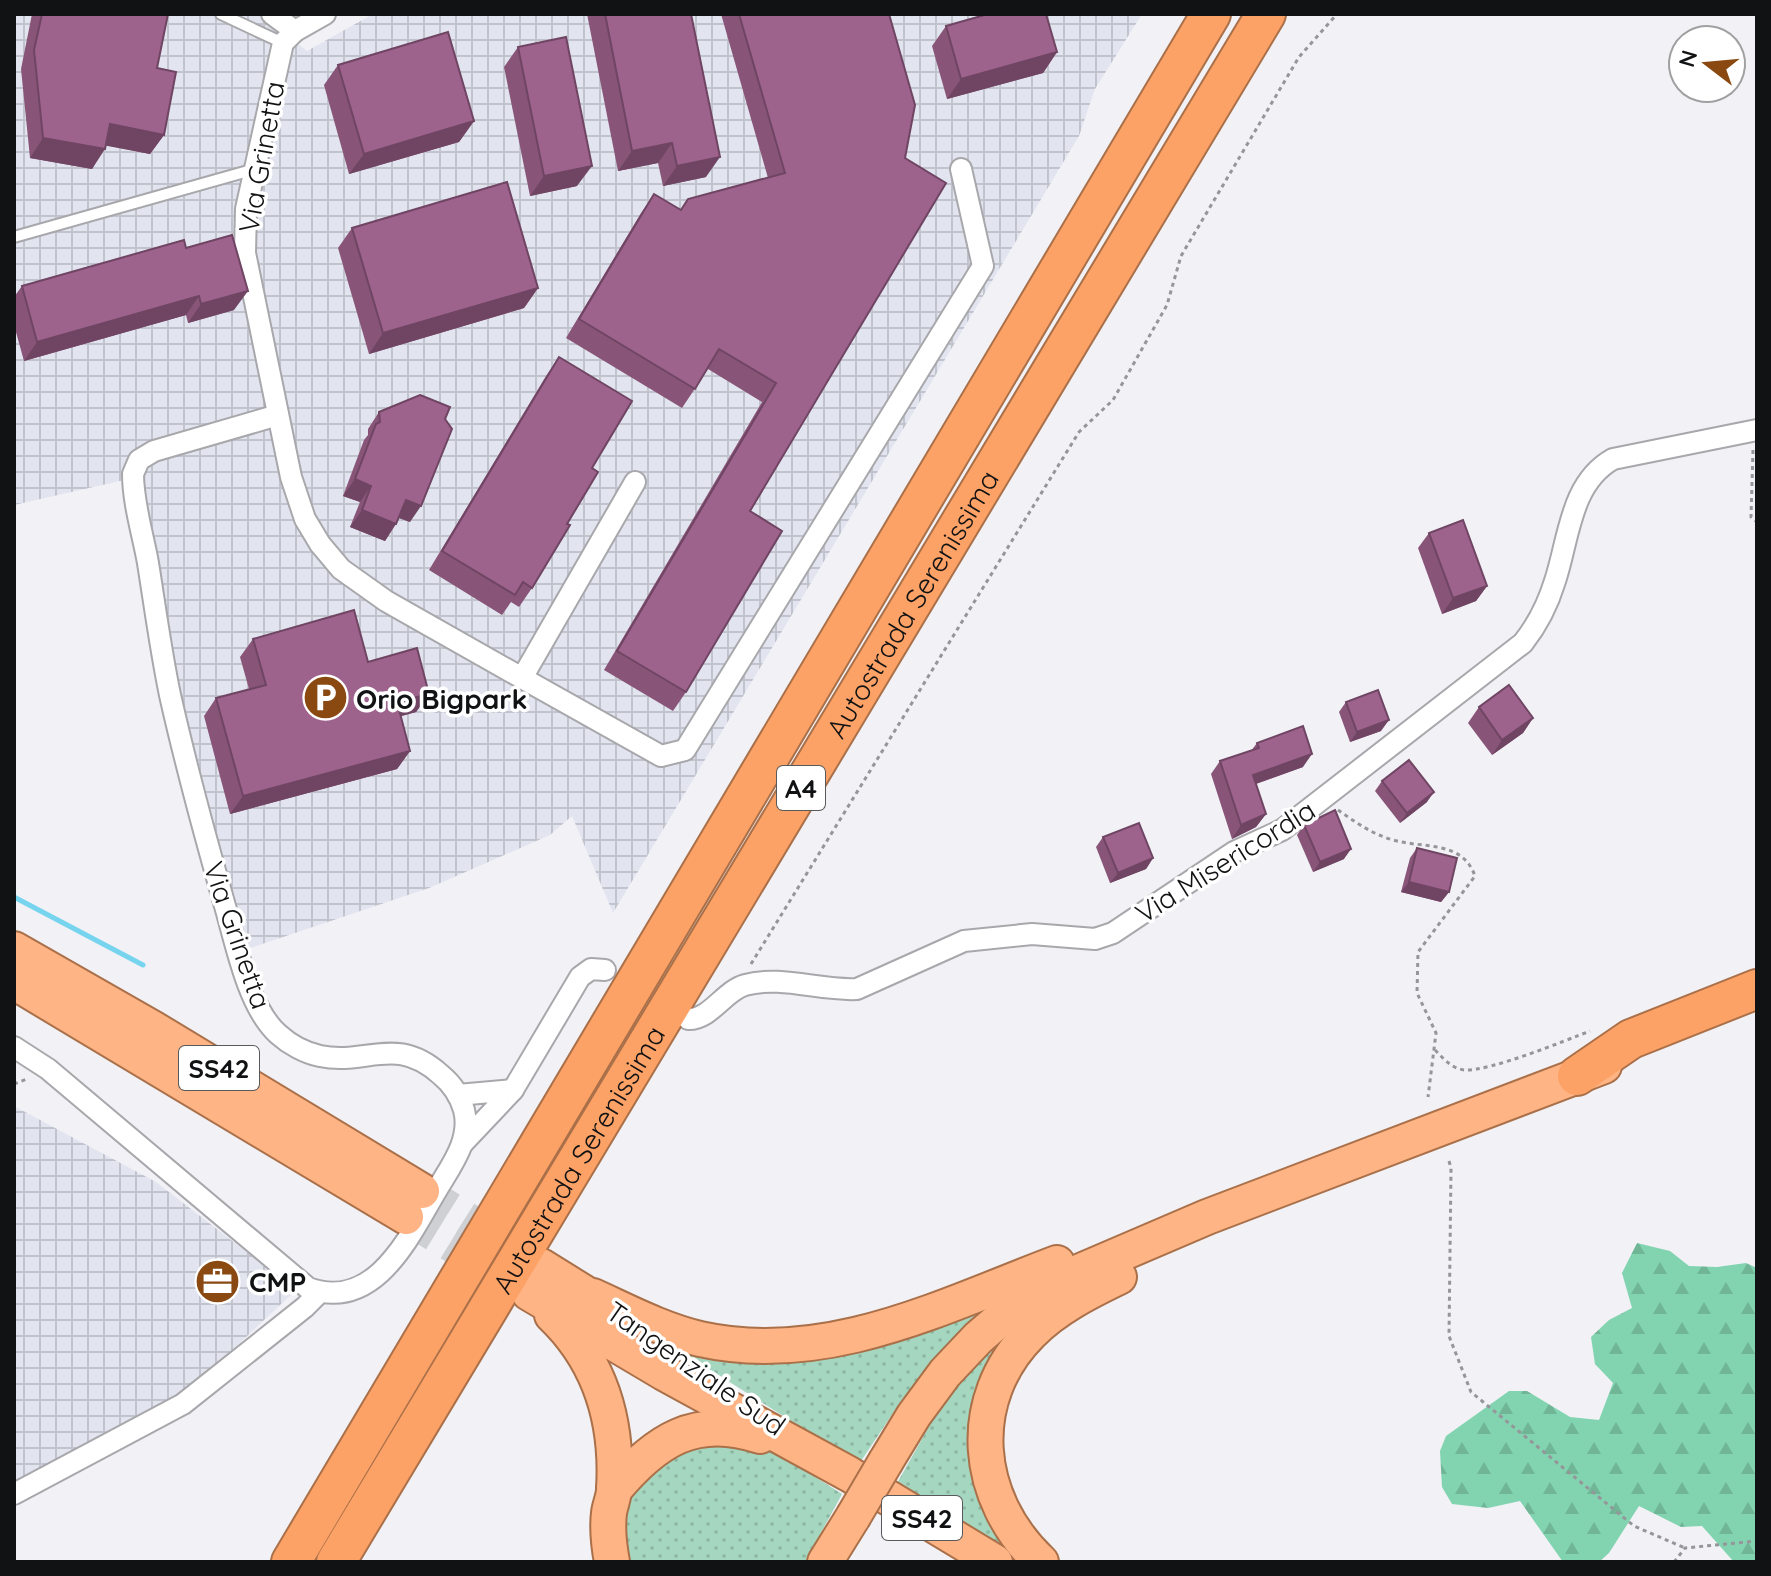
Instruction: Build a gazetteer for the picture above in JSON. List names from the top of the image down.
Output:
{
  "streets": {
    "highway": [
      "Autostrada Serenissima",
      "A4",
      "SS42",
      "Tangenziale Sud"
    ],
    "street": ["Via Grinetta", "Via Misericordia"]
  },
  "places": {
    "parking": ["Orio Bigpark"],
    "office": ["CMP"]
  },
  "north": "left"
}
